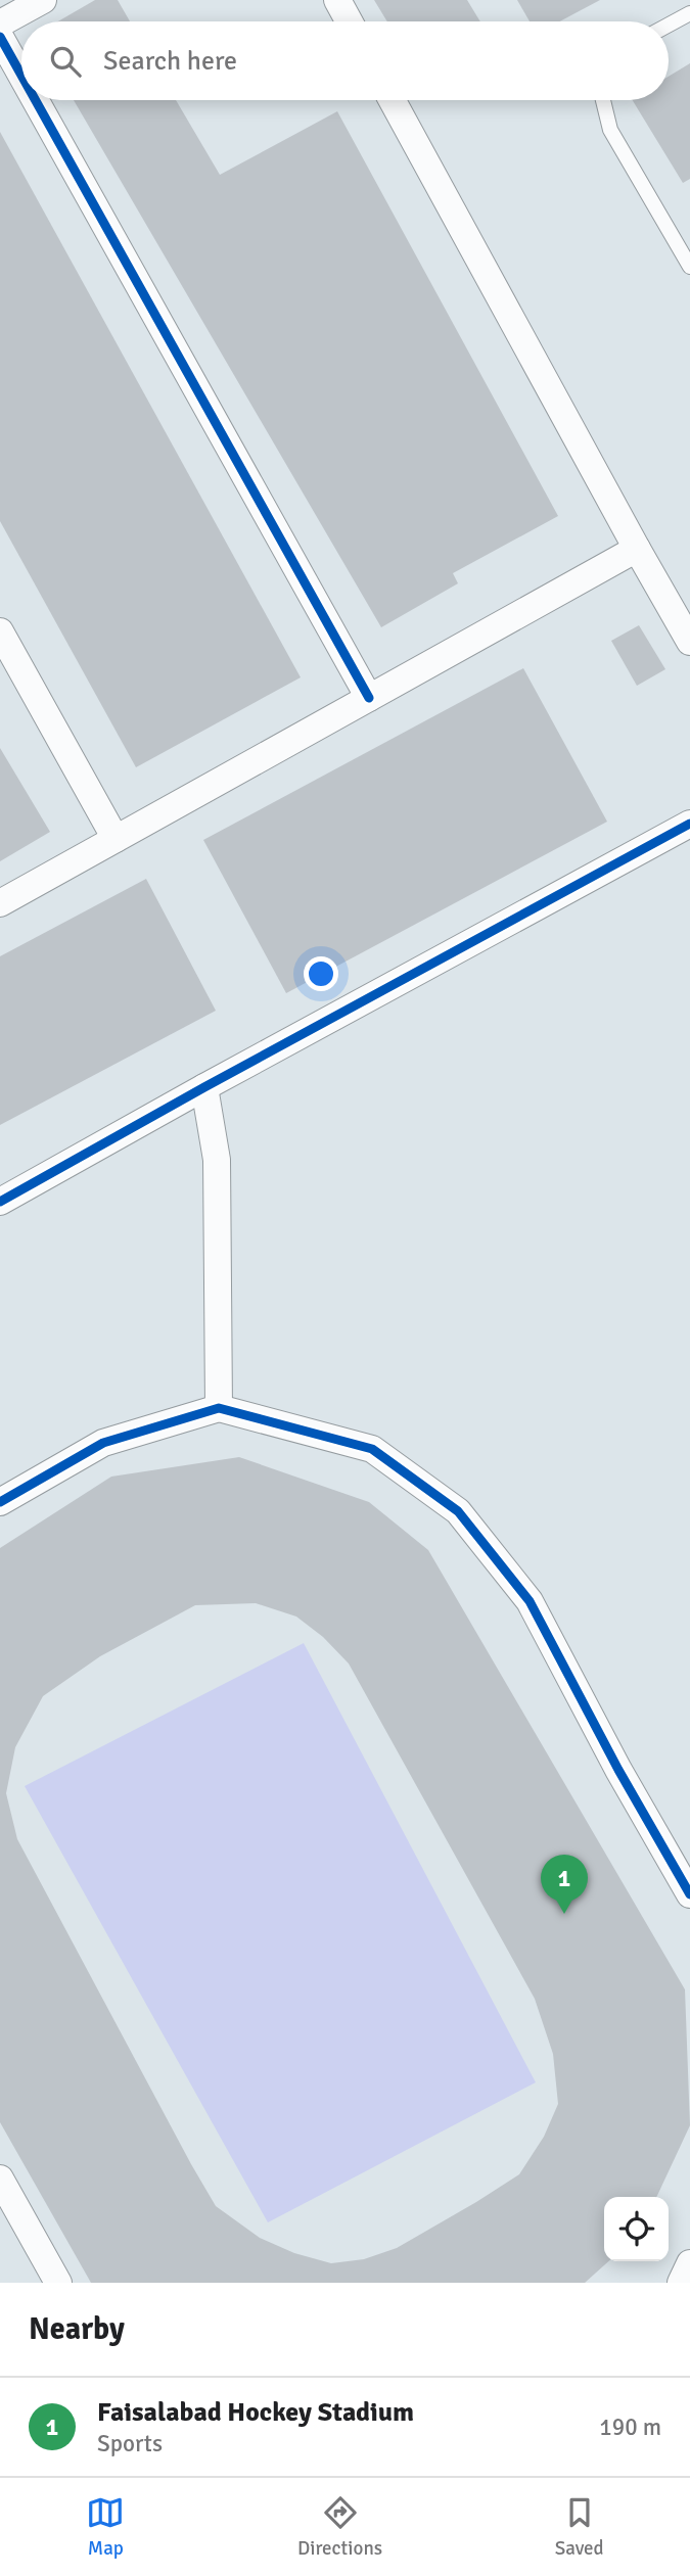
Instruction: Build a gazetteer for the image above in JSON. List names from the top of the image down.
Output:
{
  "page": {
    "search": "Search here",
    "pins": "1",
    "heading": "Nearby",
    "list": [
      {
        "mark": "1",
        "name": "Faisalabad Hockey Stadium",
        "note": "Sports",
        "value": "190 m"
      }
    ],
    "nav": ["Map", "Directions", "Saved"]
  }
}
